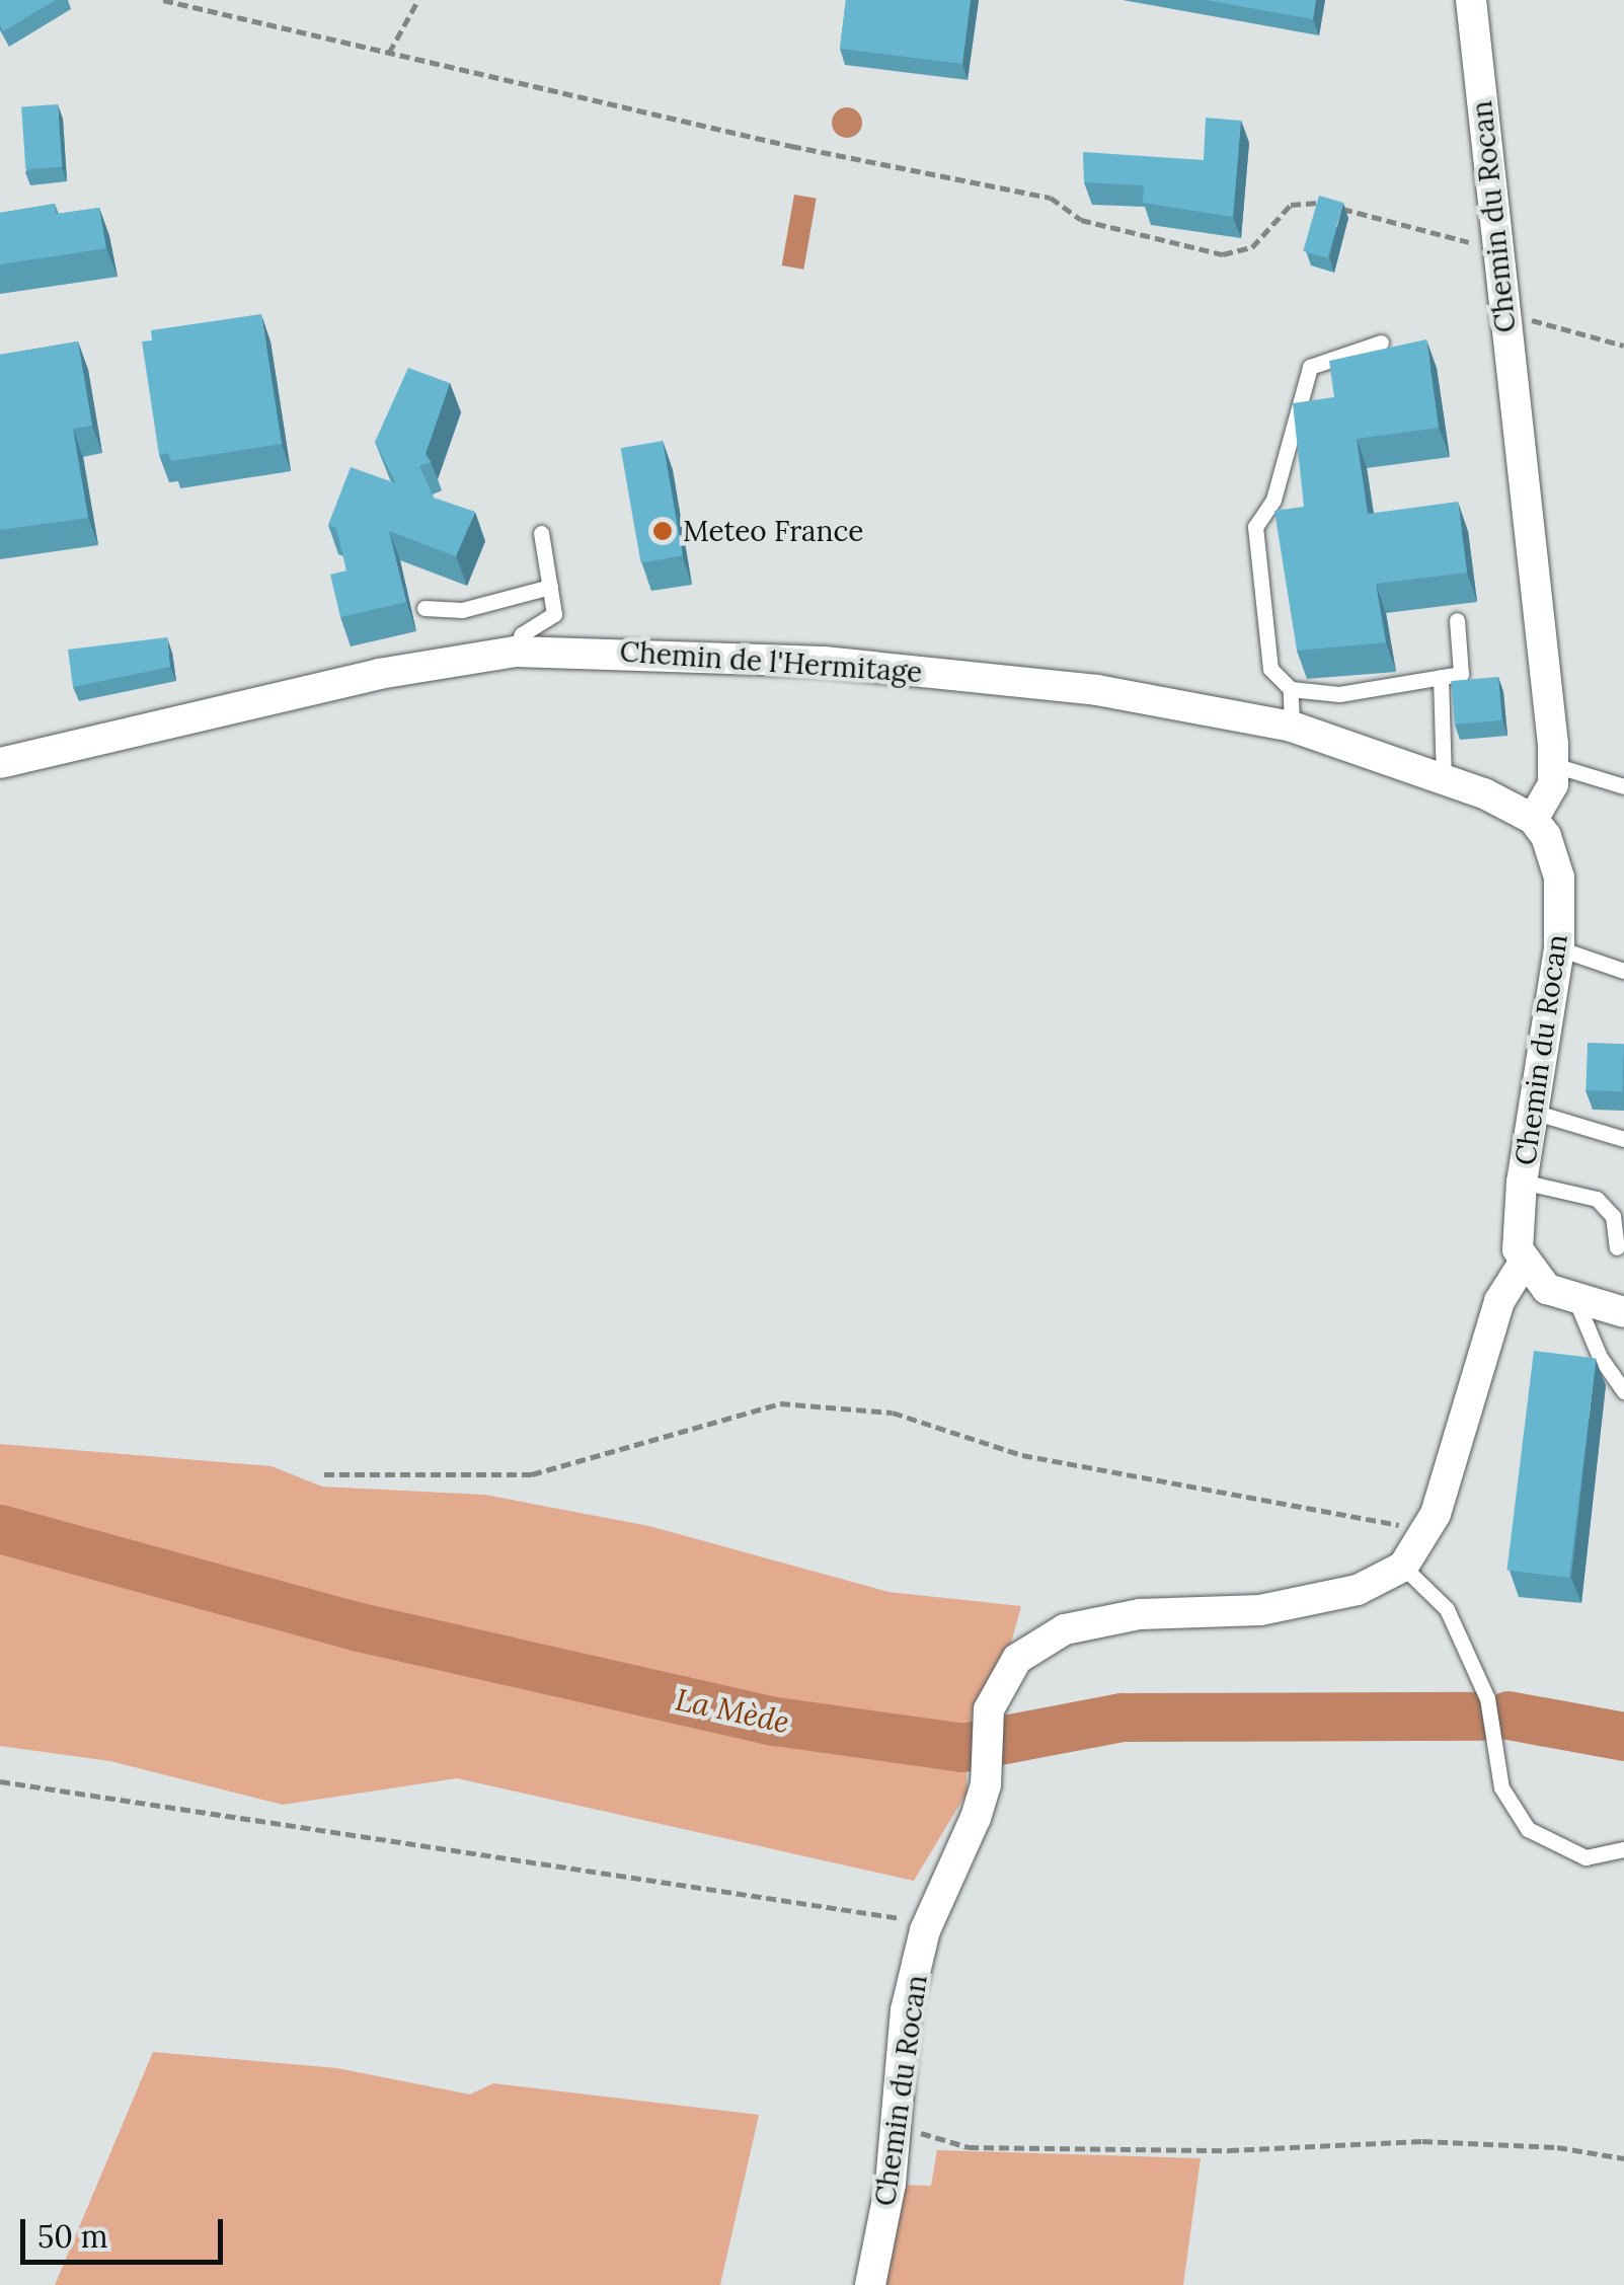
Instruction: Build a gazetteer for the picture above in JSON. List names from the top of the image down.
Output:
{
  "streets": {
    "street": ["Chemin du Rocan", "Chemin de l'Hermitage"]
  },
  "crossings": [
    ["Chemin du Rocan", "Chemin de l'Hermitage"]
  ],
  "water": ["La Mède"],
  "places": ["Meteo France"],
  "scale_bar": "50 m"
}
